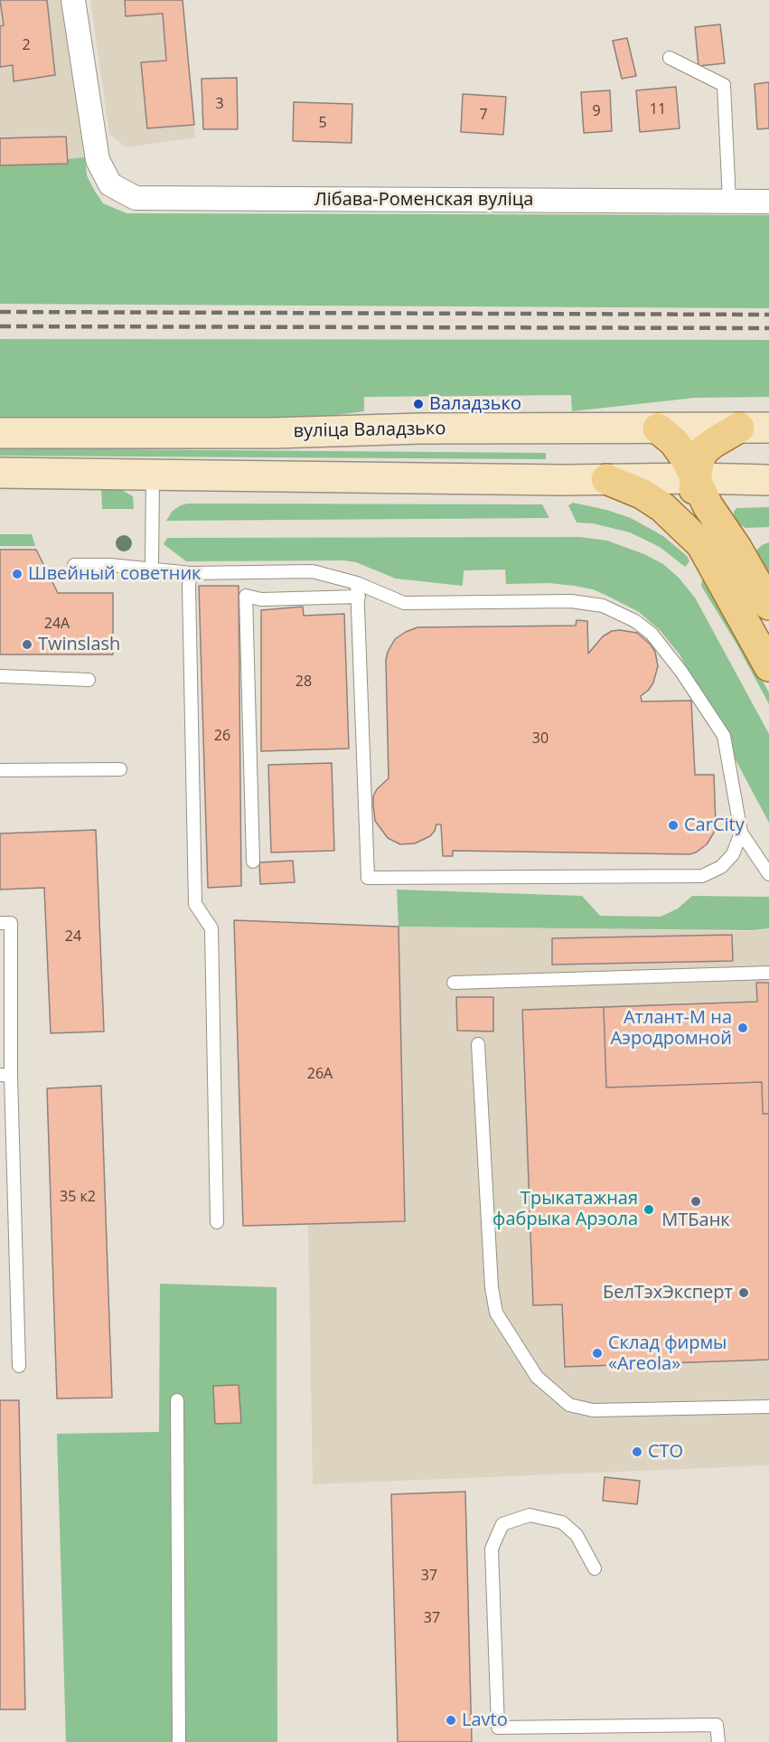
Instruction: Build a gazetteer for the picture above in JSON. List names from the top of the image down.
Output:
{
  "streets": {
    "main road": ["вуліца Валадзько"],
    "street": ["Лібава-Роменская вуліца"]
  },
  "places": [
    "Валадзько",
    "Швейный советник",
    "Twinslash",
    "CarCity",
    "Атлант-М на Аэродромной",
    "МТБанк",
    "Трыкатажная фабрыка Арэола",
    "БелТэхЭксперт",
    "Склад фирмы «Areola»",
    "СТО",
    "Lavto"
  ],
  "house_numbers": [
    "2",
    "3",
    "11",
    "9",
    "7",
    "5",
    "24А",
    "28",
    "26",
    "30",
    "24",
    "26А",
    "35 к2",
    "37",
    "37"
  ]
}
